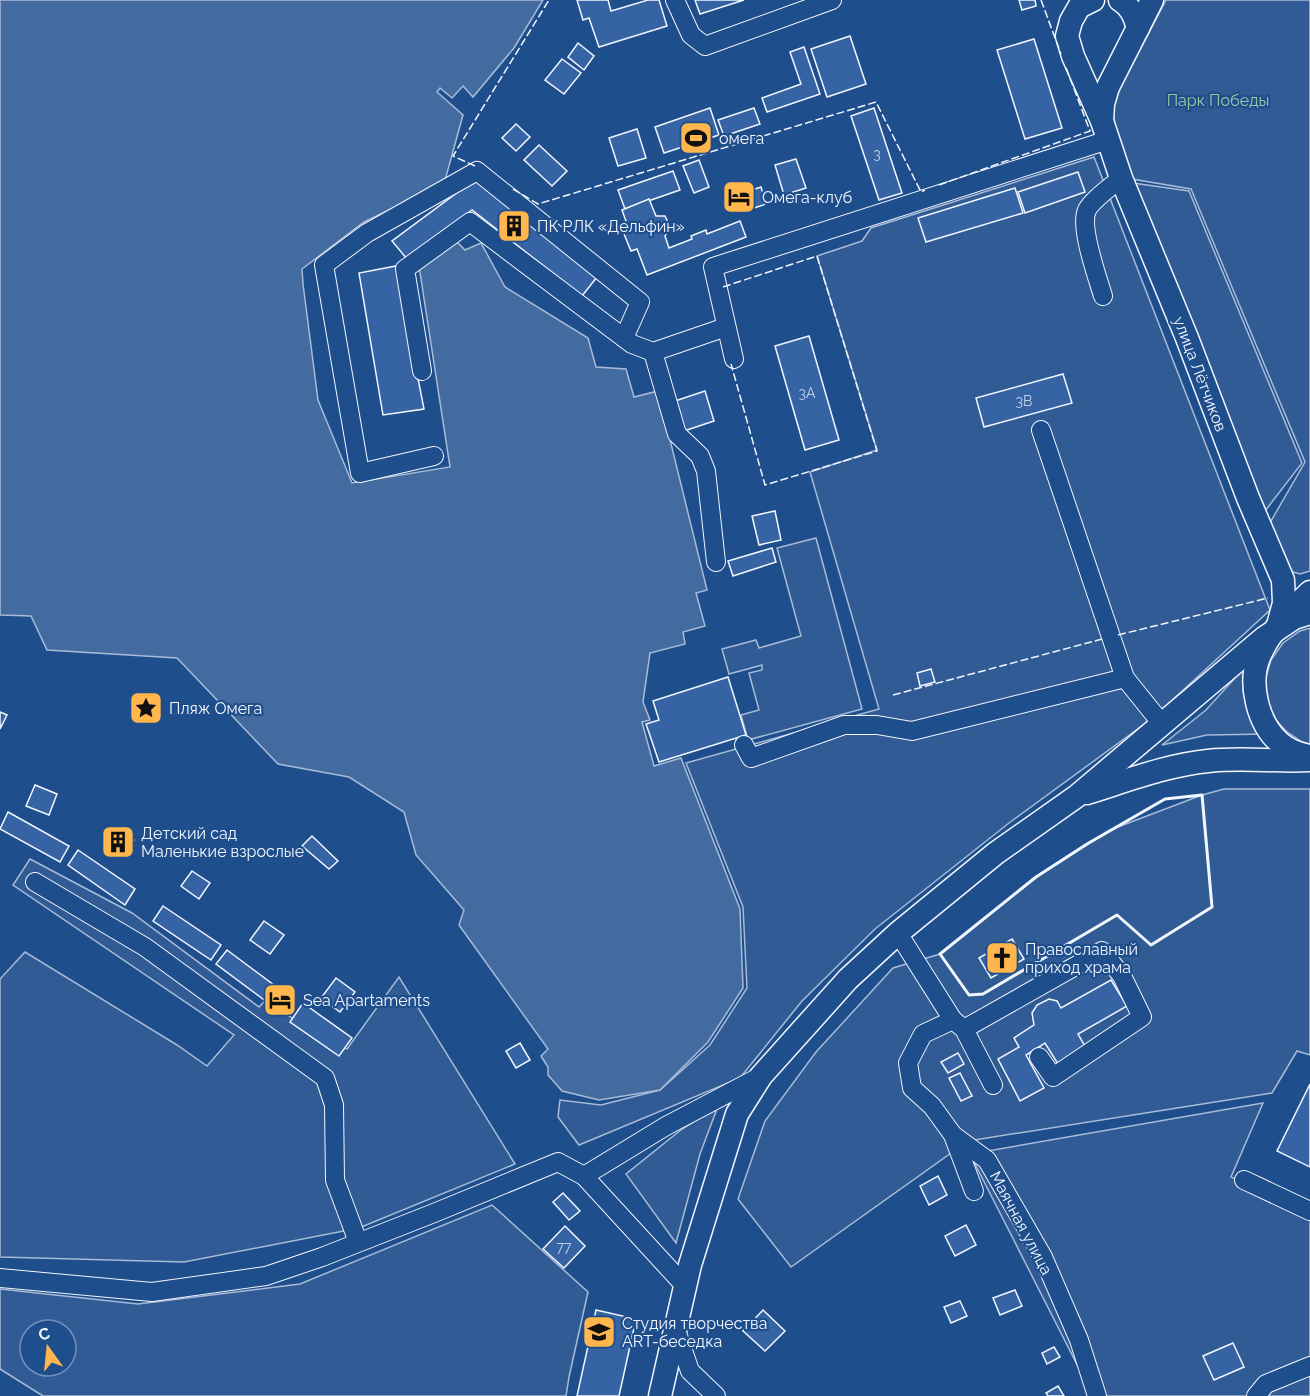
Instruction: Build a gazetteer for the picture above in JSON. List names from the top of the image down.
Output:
{
  "streets": {
    "main road": ["улица Лётчиков"],
    "street": ["Маячная улица"]
  },
  "parks": ["Парк Победы"],
  "places": {
    "sports": ["омега"],
    "hotel": ["Омега-клуб", "Sea Apartaments"],
    "building": ["ПК РЛК «Дельфин»", "Детский сад Маленькие взрослые"],
    "place": ["Пляж Омега"],
    "church": ["Православный приход храма"],
    "school or university": ["Студия творчества ART-беседка"]
  },
  "house_numbers": [
    "3",
    "3А",
    "3В",
    "77"
  ],
  "north": "top"
}
